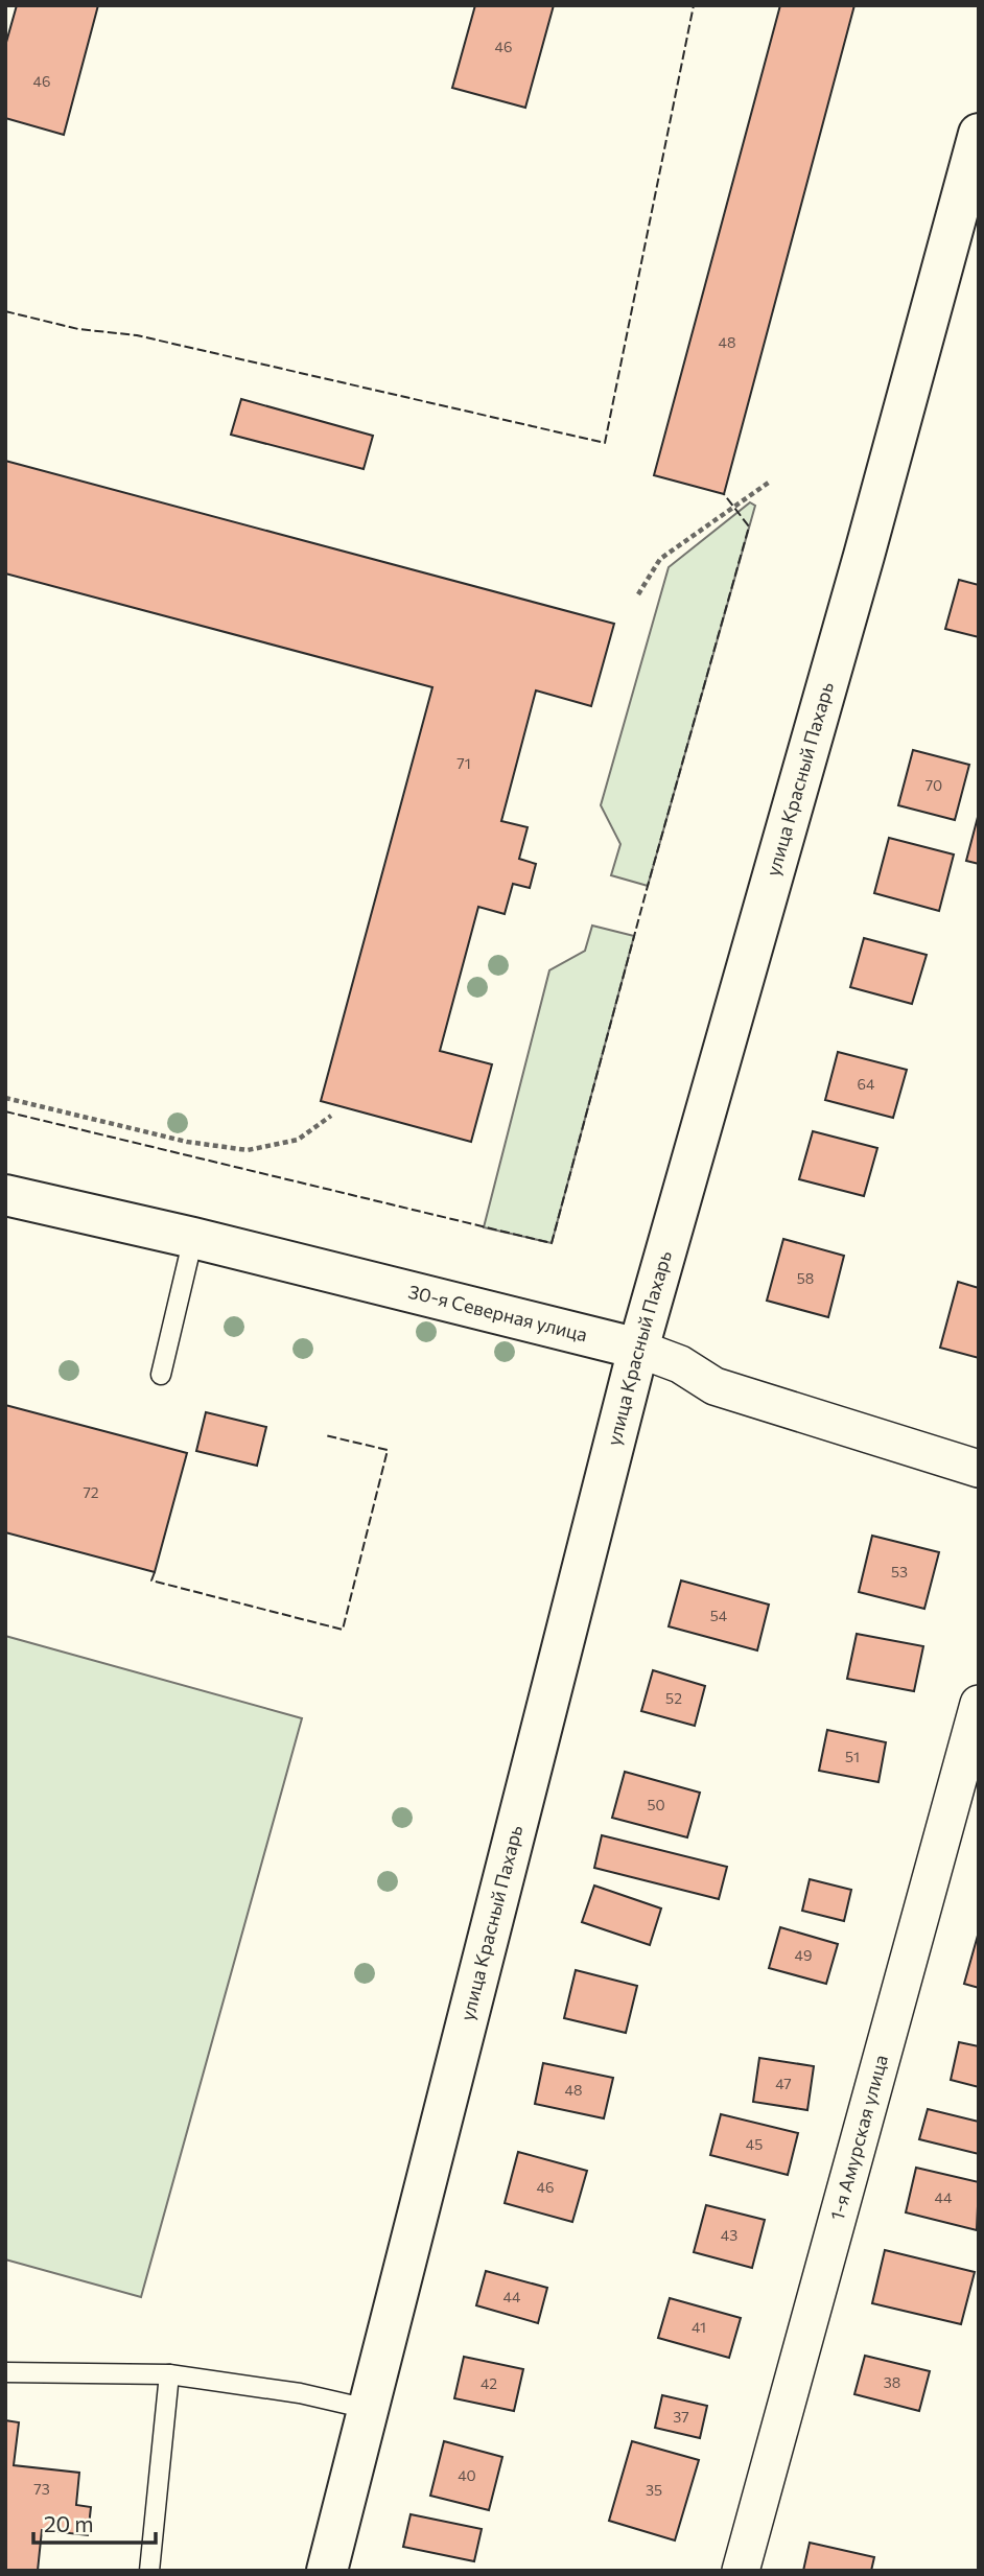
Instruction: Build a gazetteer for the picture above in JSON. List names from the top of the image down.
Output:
{
  "streets": {
    "street": ["улица Красный Пахарь", "30-я Северная улица", "1-я Амурская улица"]
  },
  "crossings": [
    ["улица Красный Пахарь", "30-я Северная улица"]
  ],
  "house_numbers": [
    "46",
    "46",
    "48",
    "71",
    "70",
    "64",
    "58",
    "72",
    "53",
    "54",
    "52",
    "51",
    "50",
    "49",
    "47",
    "48",
    "45",
    "46",
    "44",
    "43",
    "44",
    "41",
    "38",
    "42",
    "37",
    "40",
    "73",
    "35"
  ],
  "scale_bar": "20 m"
}
